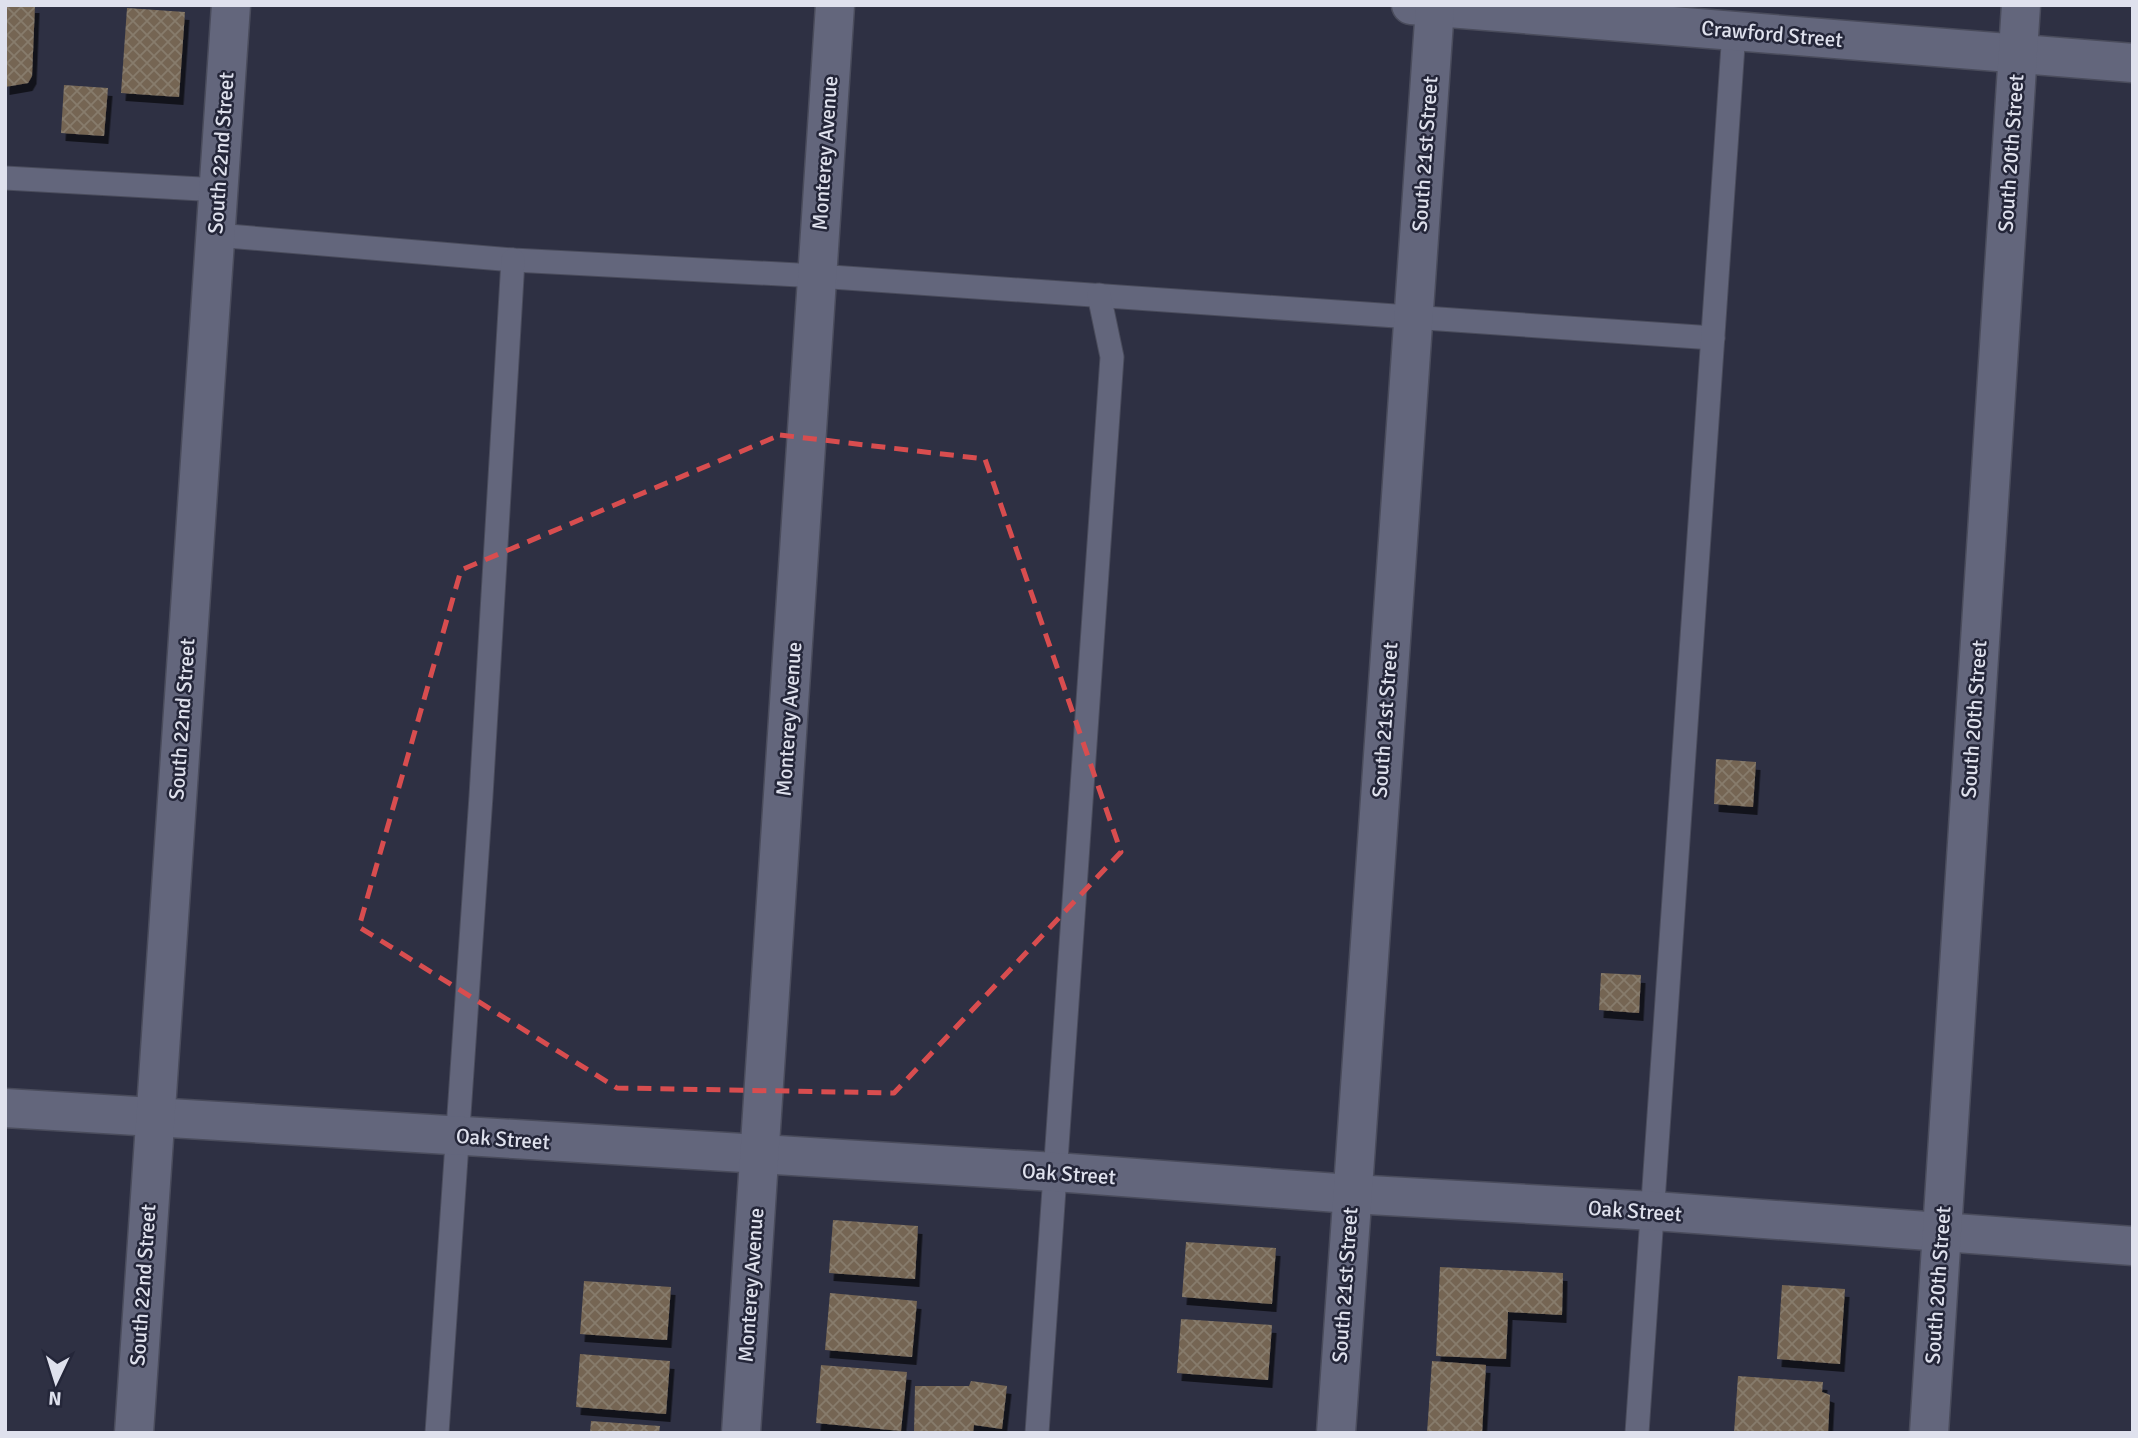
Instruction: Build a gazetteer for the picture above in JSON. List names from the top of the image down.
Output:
{
  "streets": {
    "street": [
      "Crawford Street",
      "South 22nd Street",
      "Monterey Avenue",
      "South 20th Street",
      "South 21st Street",
      "Oak Street"
    ]
  },
  "crossings": [
    ["Crawford Street", "South 20th Street"],
    ["Crawford Street", "South 21st Street"],
    ["South 22nd Street", "Oak Street"],
    ["Monterey Avenue", "Oak Street"],
    ["South 20th Street", "Oak Street"],
    ["South 21st Street", "Oak Street"]
  ],
  "north": "bottom"
}
